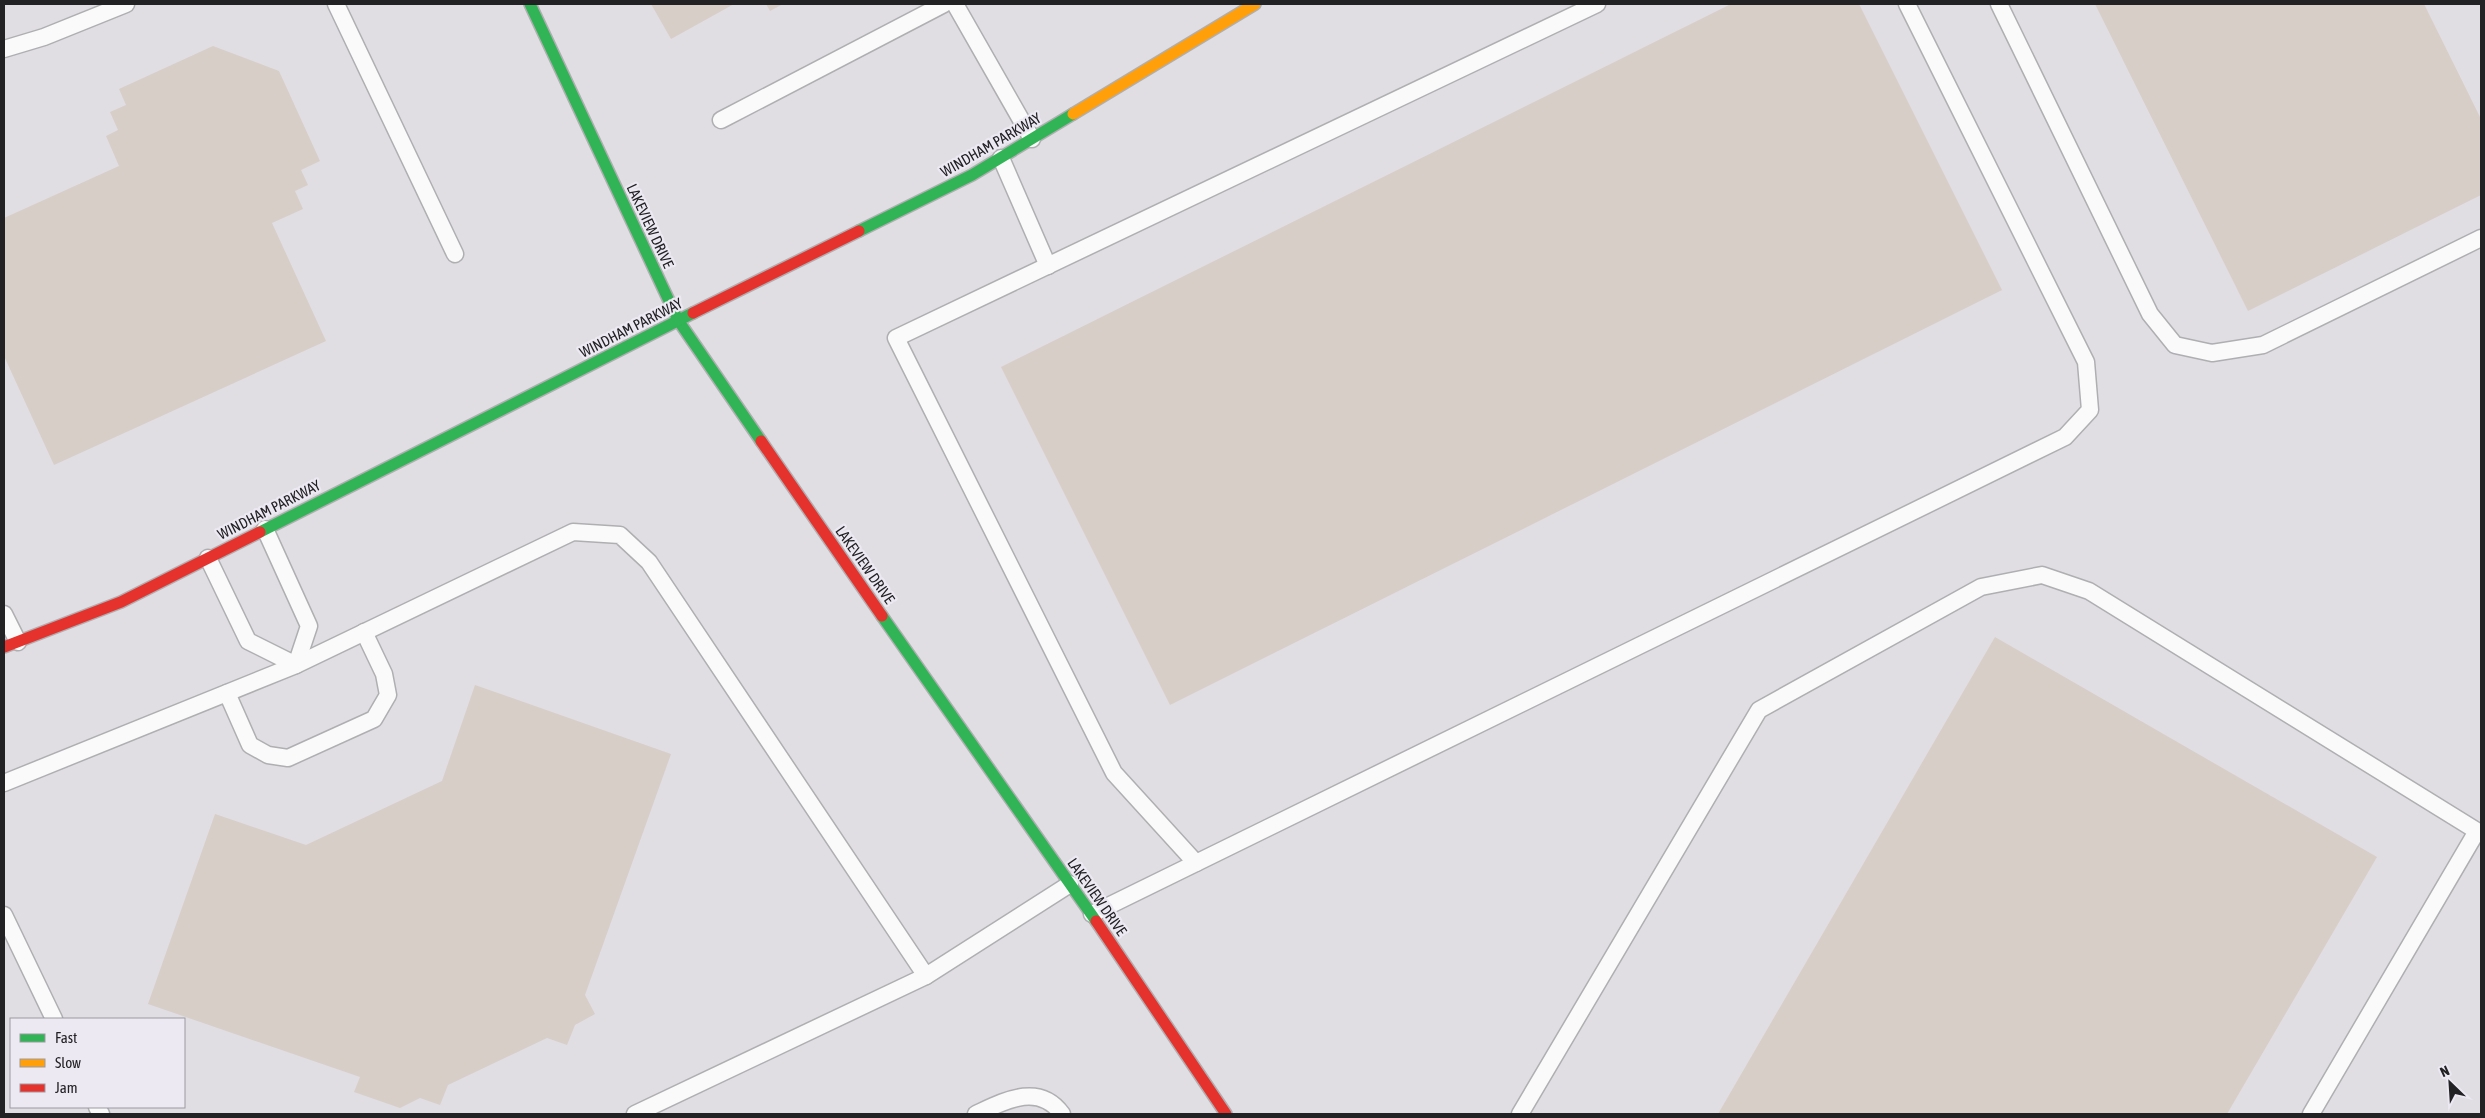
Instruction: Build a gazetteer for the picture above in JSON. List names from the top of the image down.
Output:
{
  "streets": {
    "street": ["WINDHAM PARKWAY", "LAKEVIEW DRIVE"]
  },
  "crossings": [
    ["WINDHAM PARKWAY", "LAKEVIEW DRIVE"]
  ],
  "legend": ["Fast", "Slow", "Jam"],
  "north": "top left"
}
